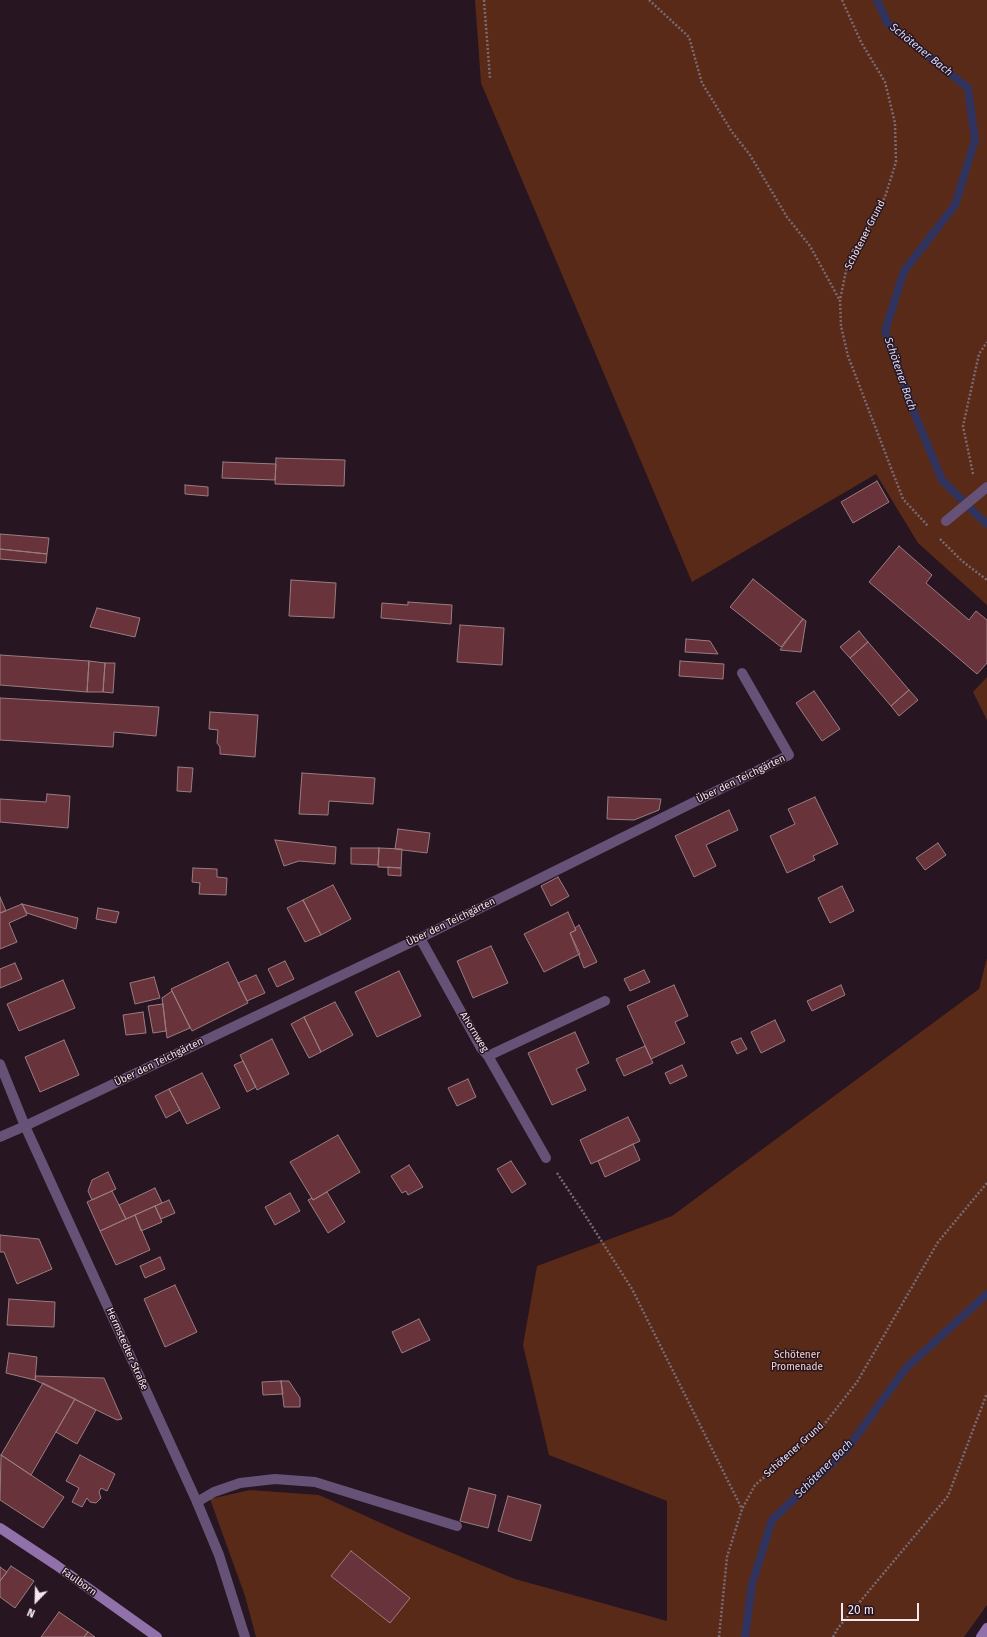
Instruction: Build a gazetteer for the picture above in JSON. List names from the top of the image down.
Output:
{
  "streets": {
    "street": [
      "Über den Teichgärten",
      "Ahornweg",
      "Hermstedter Straße",
      "Faulborn"
    ],
    "path": ["Schötener Grund"]
  },
  "crossings": [
    ["Über den Teichgärten", "Ahornweg"],
    ["Über den Teichgärten", "Hermstedter Straße"]
  ],
  "water": ["Schötener Bach"],
  "parks": ["Schötener Promenade"],
  "scale_bar": "20 m",
  "north": "bottom left"
}
